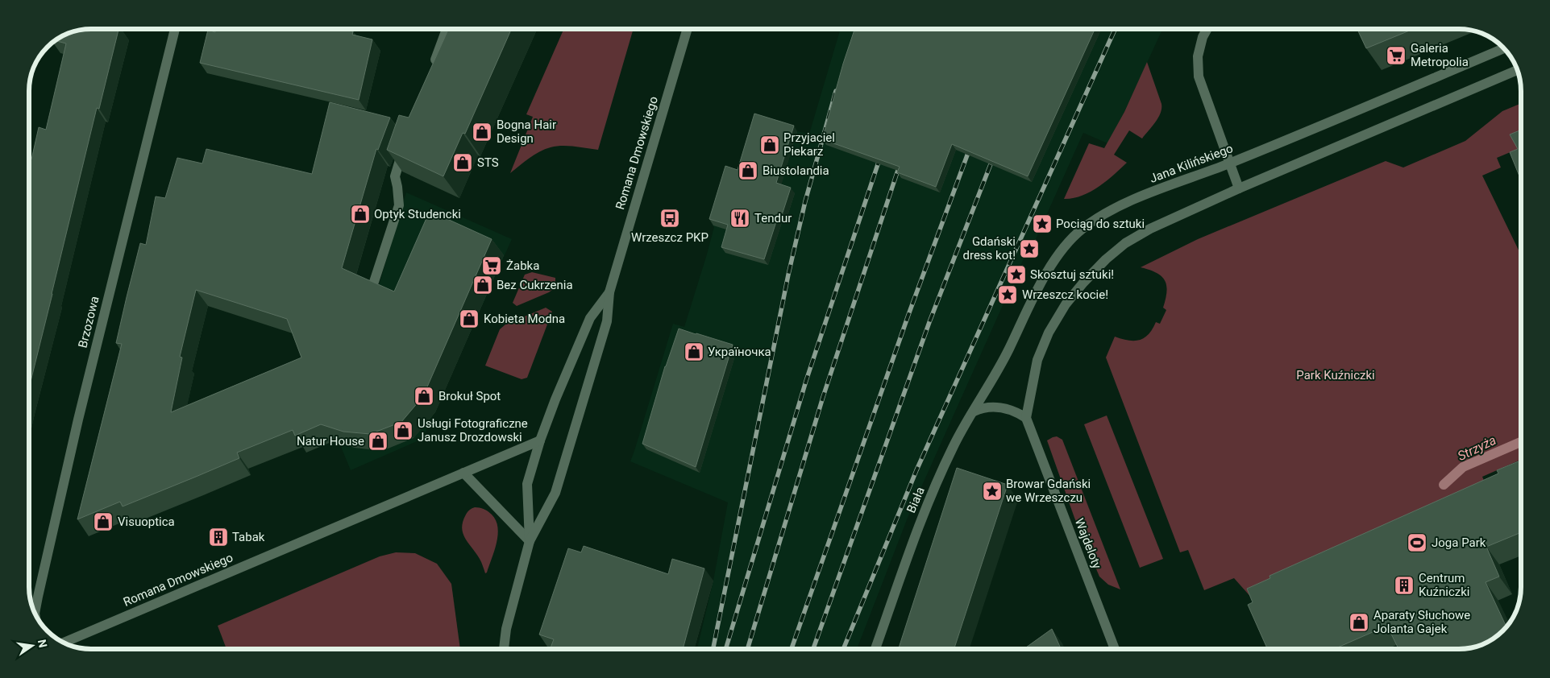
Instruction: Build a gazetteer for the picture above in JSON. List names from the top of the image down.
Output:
{
  "streets": {
    "street": [
      "Romana Dmowskiego",
      "Jana Kilińskiego",
      "Brzozowa",
      "Biała",
      "Wajdeloty"
    ]
  },
  "crossings": [
    ["Jana Kilińskiego", "Biała"]
  ],
  "water": ["Strzyża"],
  "parks": ["Park Kuźniczki"],
  "places": {
    "supermarket": ["Galeria Metropolia", "Żabka"],
    "shop": [
      "Bogna Hair Design",
      "Przyjaciel Piekarz",
      "STS",
      "Biustolandia",
      "Optyk Studencki",
      "Bez Cukrzenia",
      "Kobieta Modna",
      "Україночка",
      "Brokuł Spot",
      "Usługi Fotograficzne Janusz Drozdowski",
      "Natur House",
      "Visuoptica",
      "Aparaty Słuchowe Jolanta Gajek"
    ],
    "bus stop": ["Wrzeszcz PKP"],
    "restaurant": ["Tendur"],
    "place": [
      "Pociąg do sztuki",
      "Gdański dress kot!",
      "Skosztuj sztuki!",
      "Wrzeszcz kocie!",
      "Browar Gdański we Wrzeszczu"
    ],
    "building": ["Tabak", "Centrum Kuźniczki"],
    "sports": ["Joga Park"]
  },
  "north": "right"
}
